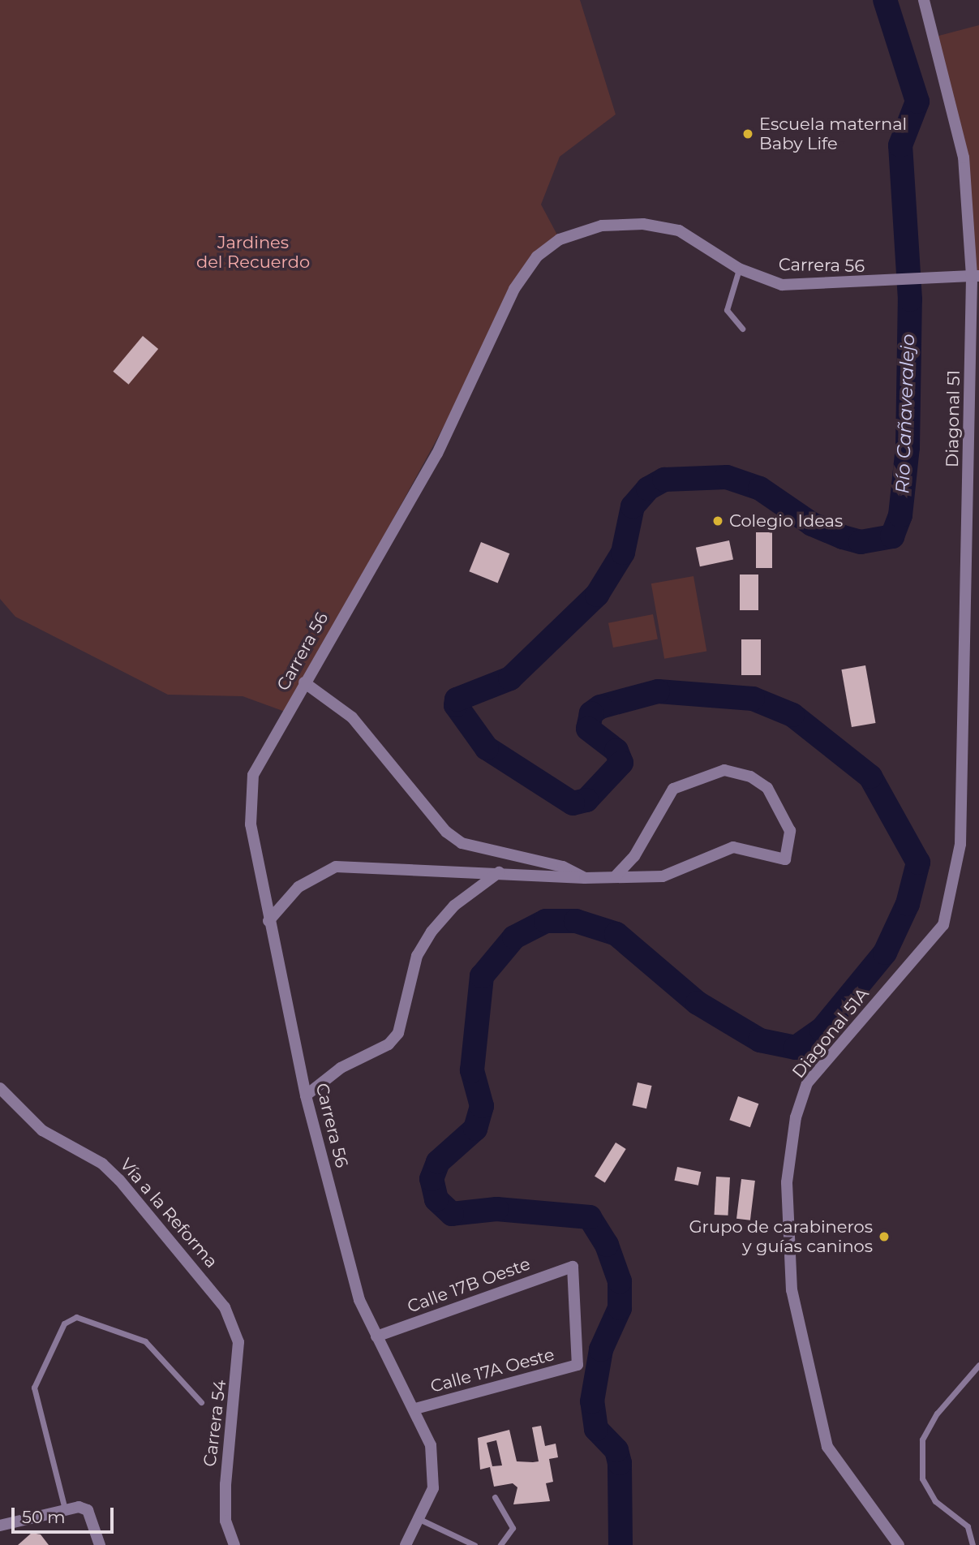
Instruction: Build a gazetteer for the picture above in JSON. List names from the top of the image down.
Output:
{
  "streets": {
    "street": [
      "Carrera 56",
      "Diagonal 51",
      "Diagonal 51A",
      "Vía a la Reforma",
      "Calle 17B Oeste",
      "Calle 17A Oeste",
      "Carrera 54"
    ]
  },
  "crossings": [
    ["Carrera 56", "Diagonal 51"],
    ["Carrera 56", "Calle 17B Oeste"],
    ["Carrera 56", "Calle 17A Oeste"],
    ["Diagonal 51", "Diagonal 51A"],
    ["Vía a la Reforma", "Carrera 54"],
    ["Calle 17B Oeste", "Calle 17A Oeste"]
  ],
  "water": ["Río Cañaveralejo"],
  "parks": ["Jardines del Recuerdo"],
  "places": ["Escuela maternal Baby Life", "Colegio Ideas", "Grupo de carabineros y guías caninos"],
  "scale_bar": "50 m"
}
